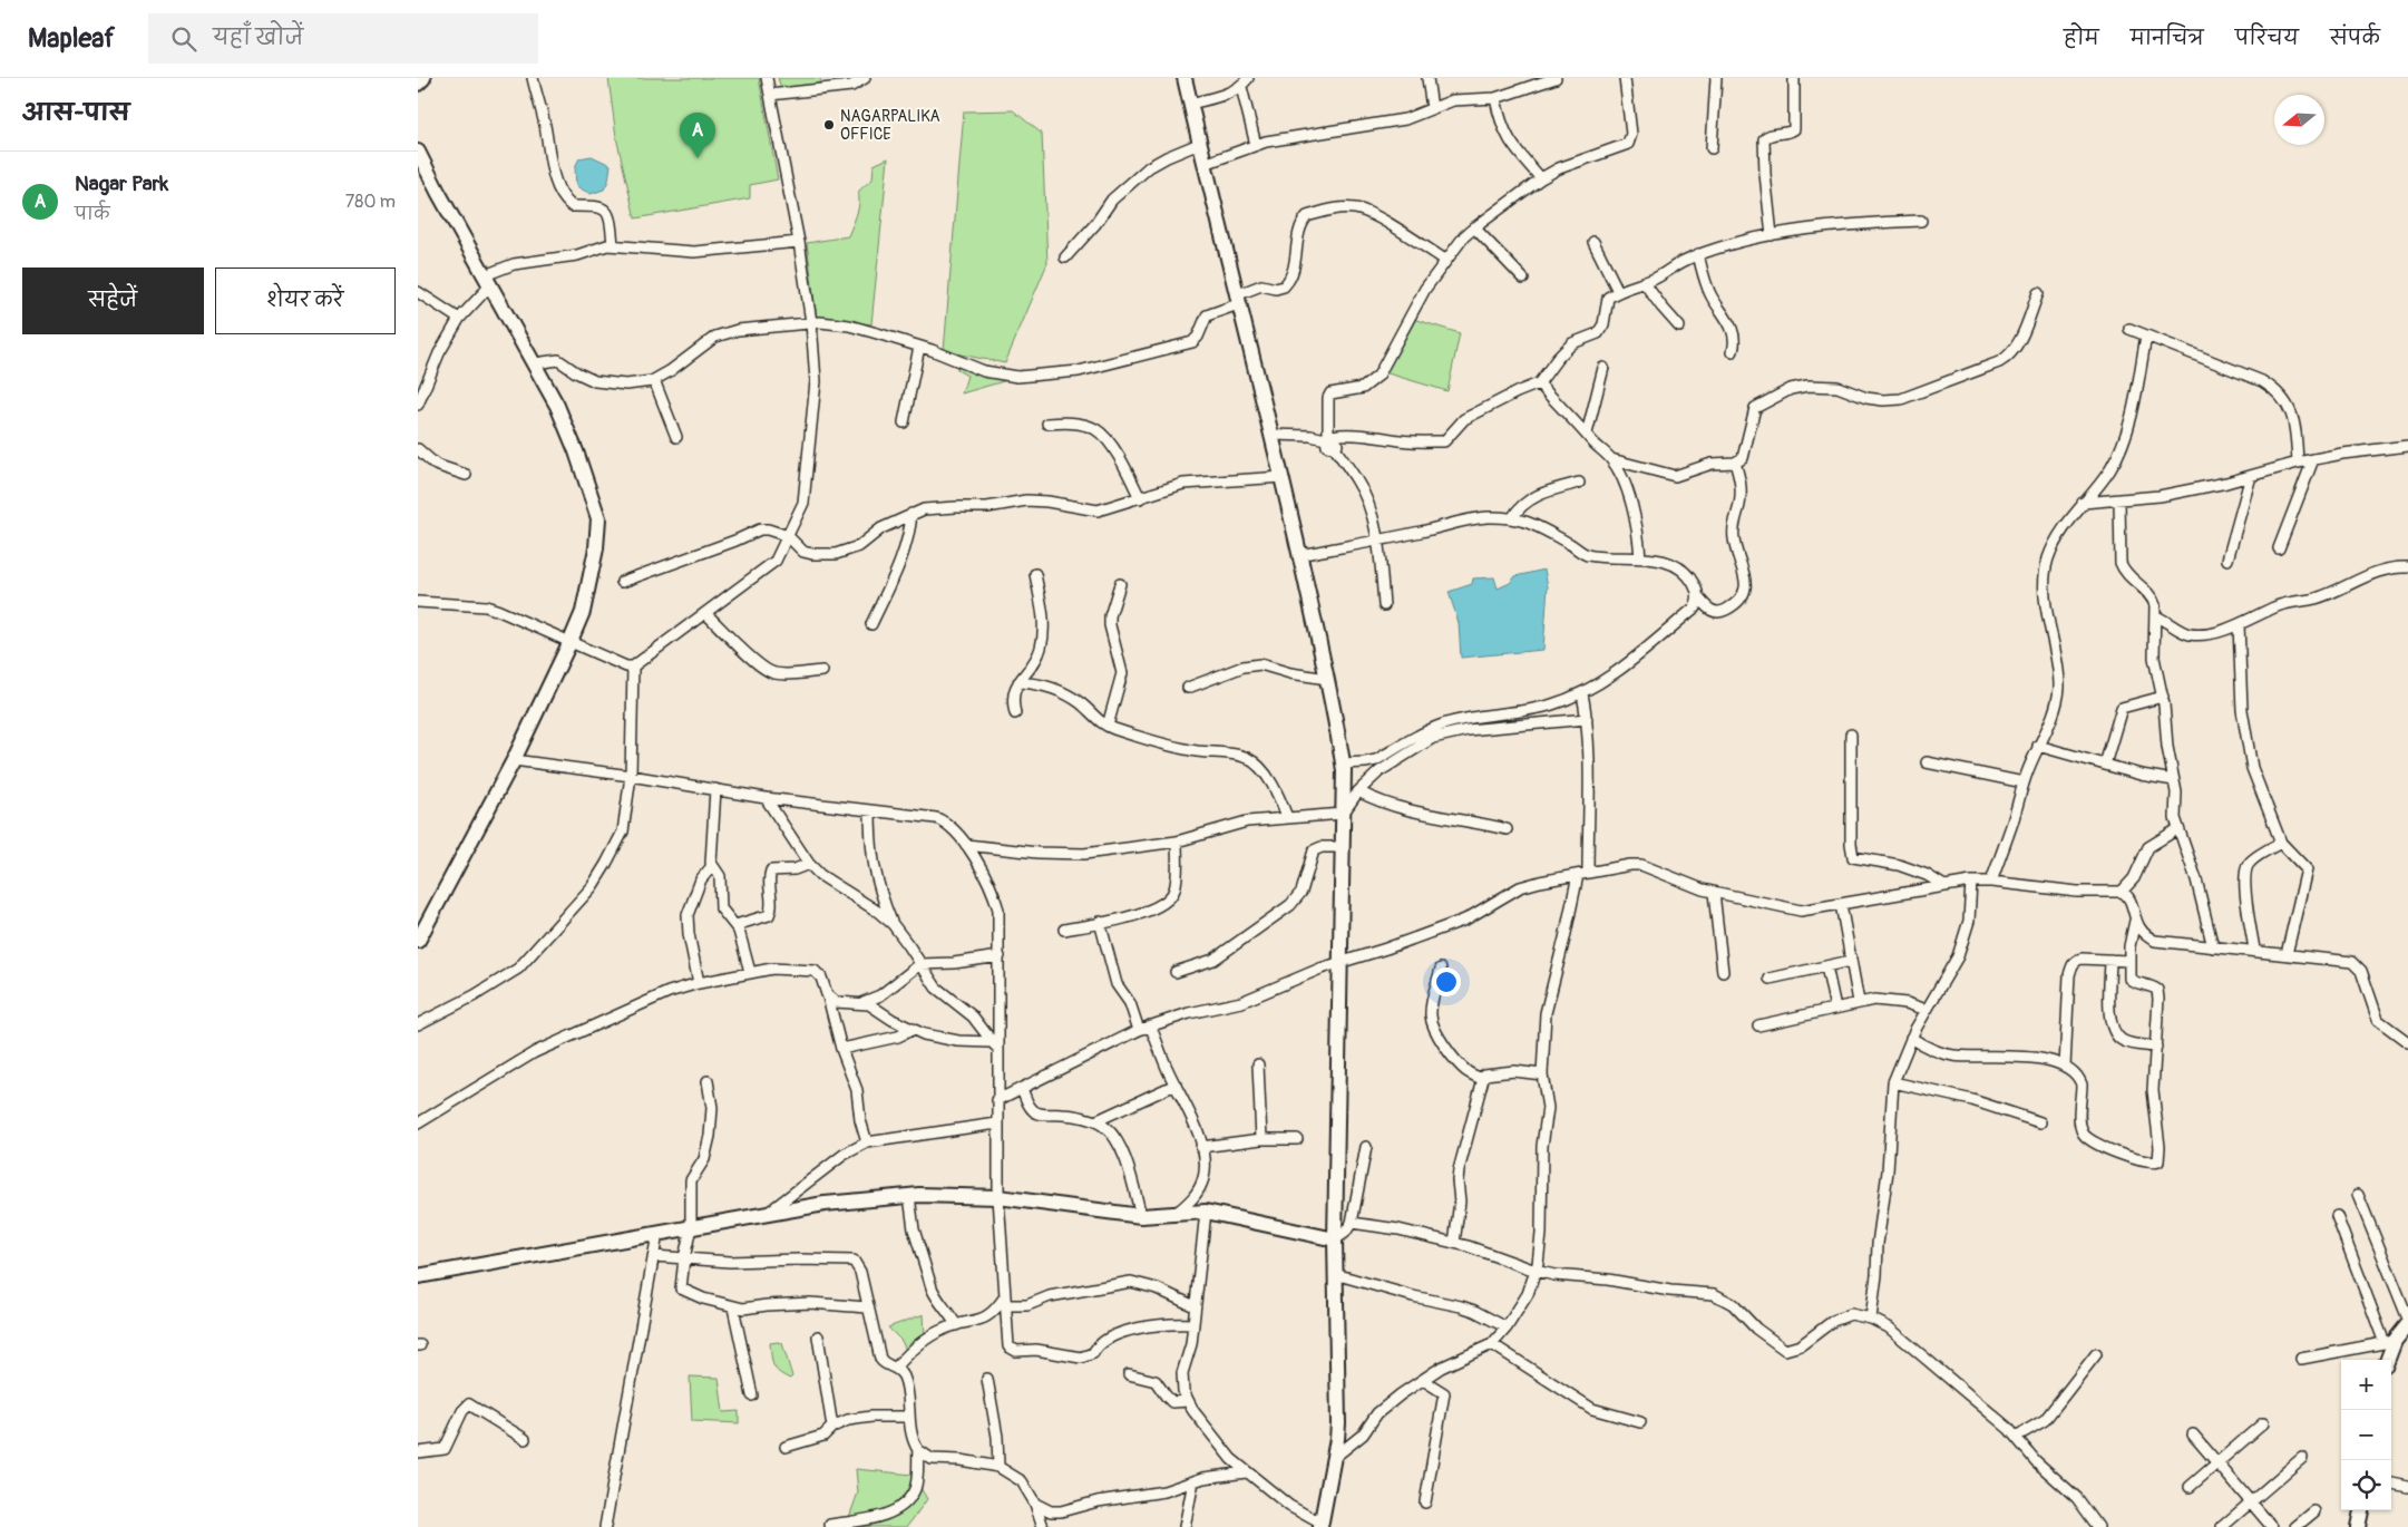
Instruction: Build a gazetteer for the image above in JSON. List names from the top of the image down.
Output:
{
  "places": ["NAGARPALIKA OFFICE"],
  "north": "left",
  "page": {
    "header": "Mapleaf",
    "search": "यहाँ खोजें",
    "nav": [
      "होम",
      "मानचित्र",
      "परिचय",
      "संपर्क"
    ],
    "heading": "आस-पास",
    "pins": "A",
    "list": [
      {
        "mark": "A",
        "name": "Nagar Park",
        "note": "पार्क",
        "value": "780 m"
      }
    ],
    "buttons": ["सहेजें", "शेयर करें"],
    "map_buttons": ["+", "−"]
  }
}
